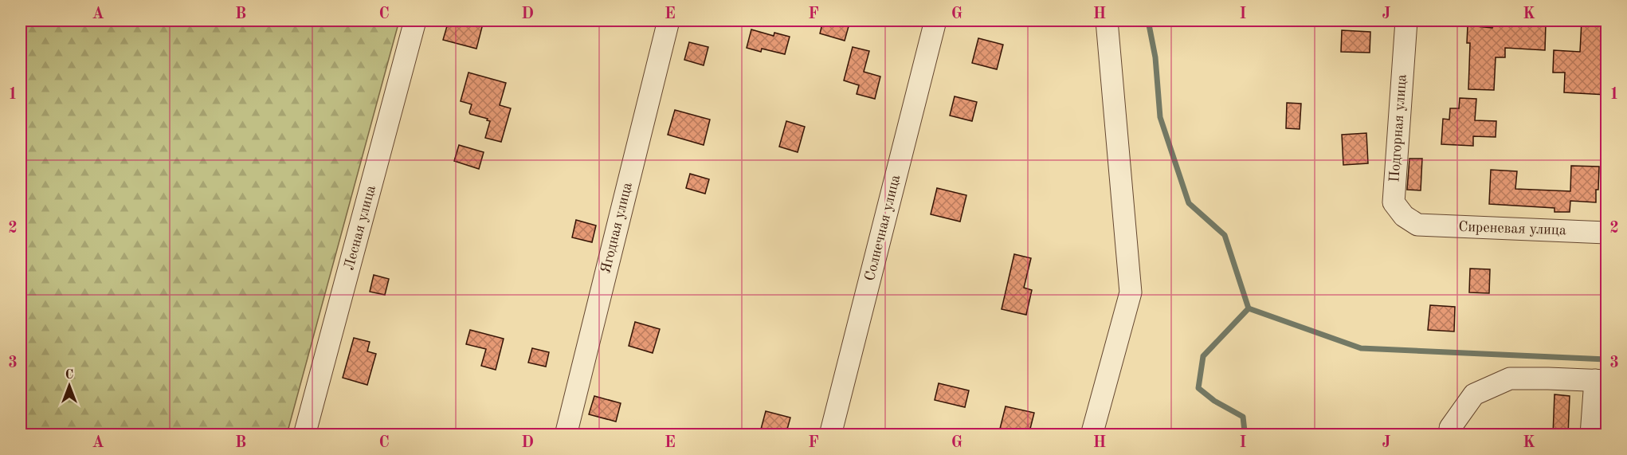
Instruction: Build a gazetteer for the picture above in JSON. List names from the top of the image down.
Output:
{
  "streets": {
    "street": [
      "Подгорная улица",
      "Лесная улица",
      "Ягодная улица",
      "Солнечная улица",
      "Сиреневая улица"
    ]
  },
  "crossings": [
    ["Подгорная улица", "Сиреневая улица"]
  ],
  "north": "top",
  "grid": {
    "columns": [
      "A",
      "B",
      "C",
      "D",
      "E",
      "F",
      "G",
      "H",
      "I",
      "J",
      "K"
    ],
    "rows": ["1", "2", "3"]
  }
}
